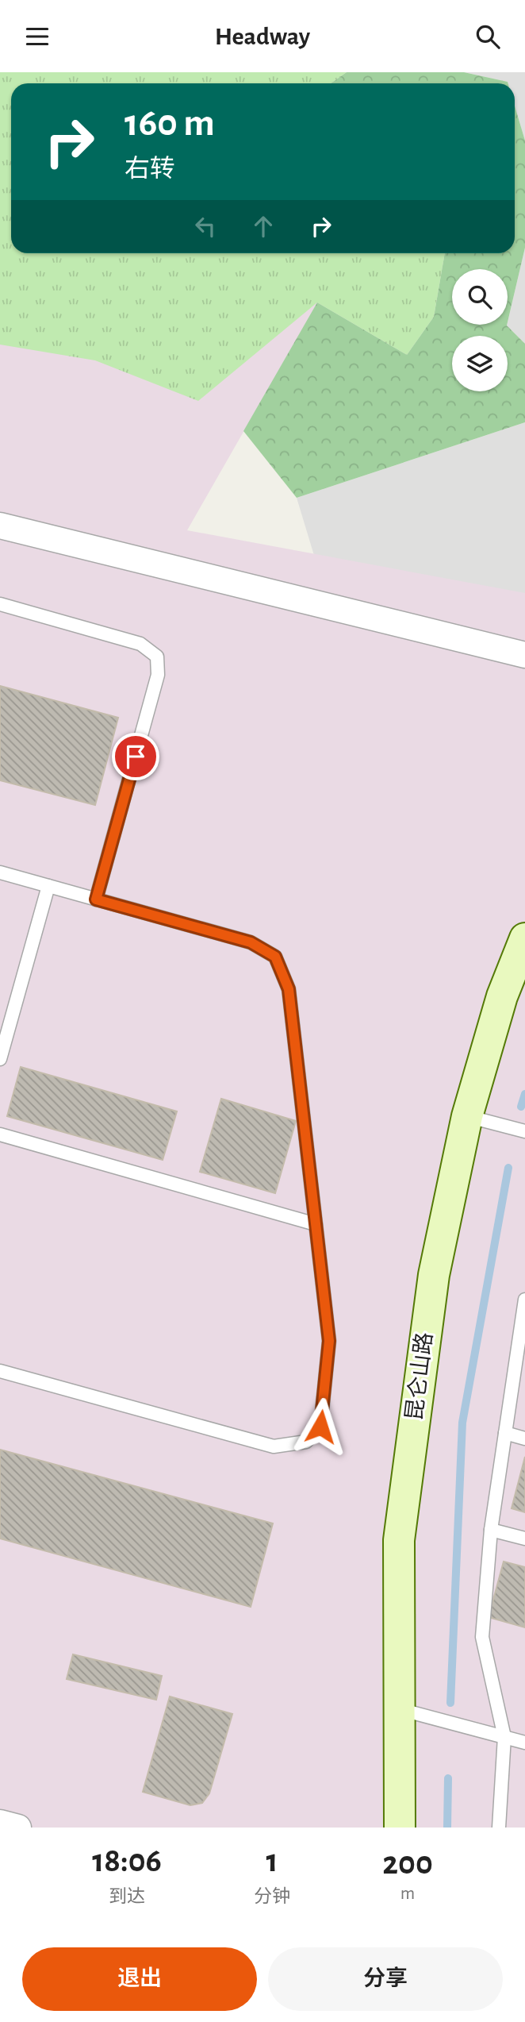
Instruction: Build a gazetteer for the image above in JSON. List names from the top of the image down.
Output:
{
  "streets": {
    "main road": ["昆仑山路"]
  },
  "page": {
    "header": "Headway",
    "turn": ["160 m", "右转"],
    "eta": [
      "18:06",
      "到达",
      "1",
      "分钟",
      "200",
      "m"
    ],
    "buttons": ["退出", "分享"]
  }
}
